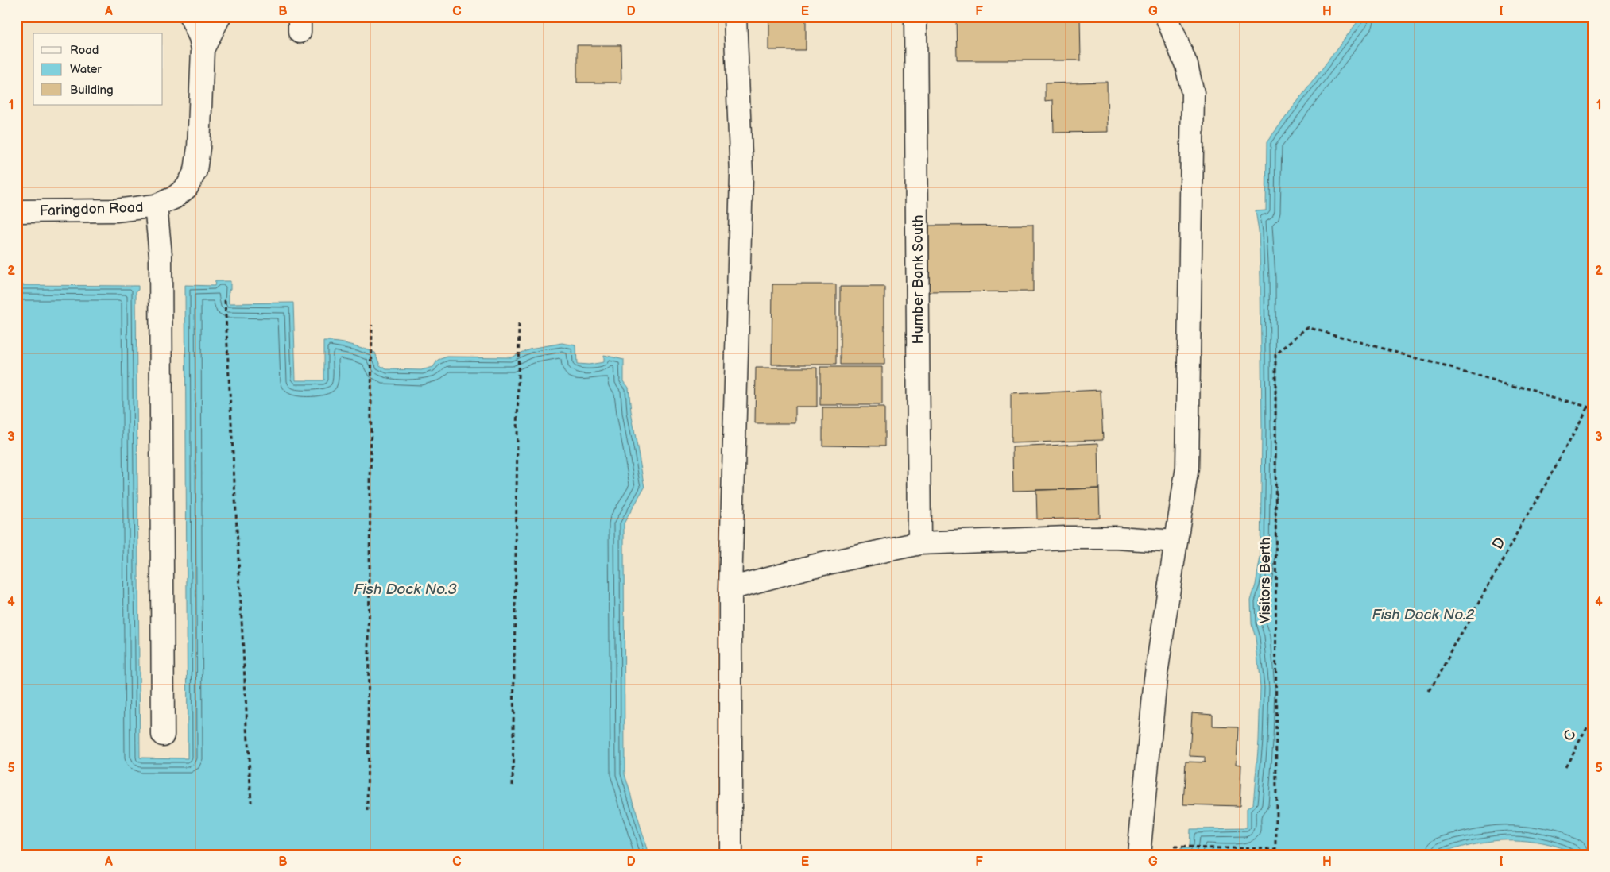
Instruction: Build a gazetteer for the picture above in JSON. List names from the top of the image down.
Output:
{
  "streets": {
    "street": ["Faringdon Road", "Humber Bank South"],
    "path": ["D", "Visitors Berth", "C"]
  },
  "crossings": [
    ["D", "Visitors Berth"]
  ],
  "water": ["Fish Dock No.3", "Fish Dock No.2"],
  "legend": ["Road", "Water", "Building"],
  "grid": {
    "columns": [
      "A",
      "B",
      "C",
      "D",
      "E",
      "F",
      "G",
      "H",
      "I"
    ],
    "rows": [
      "1",
      "2",
      "3",
      "4",
      "5"
    ]
  }
}
